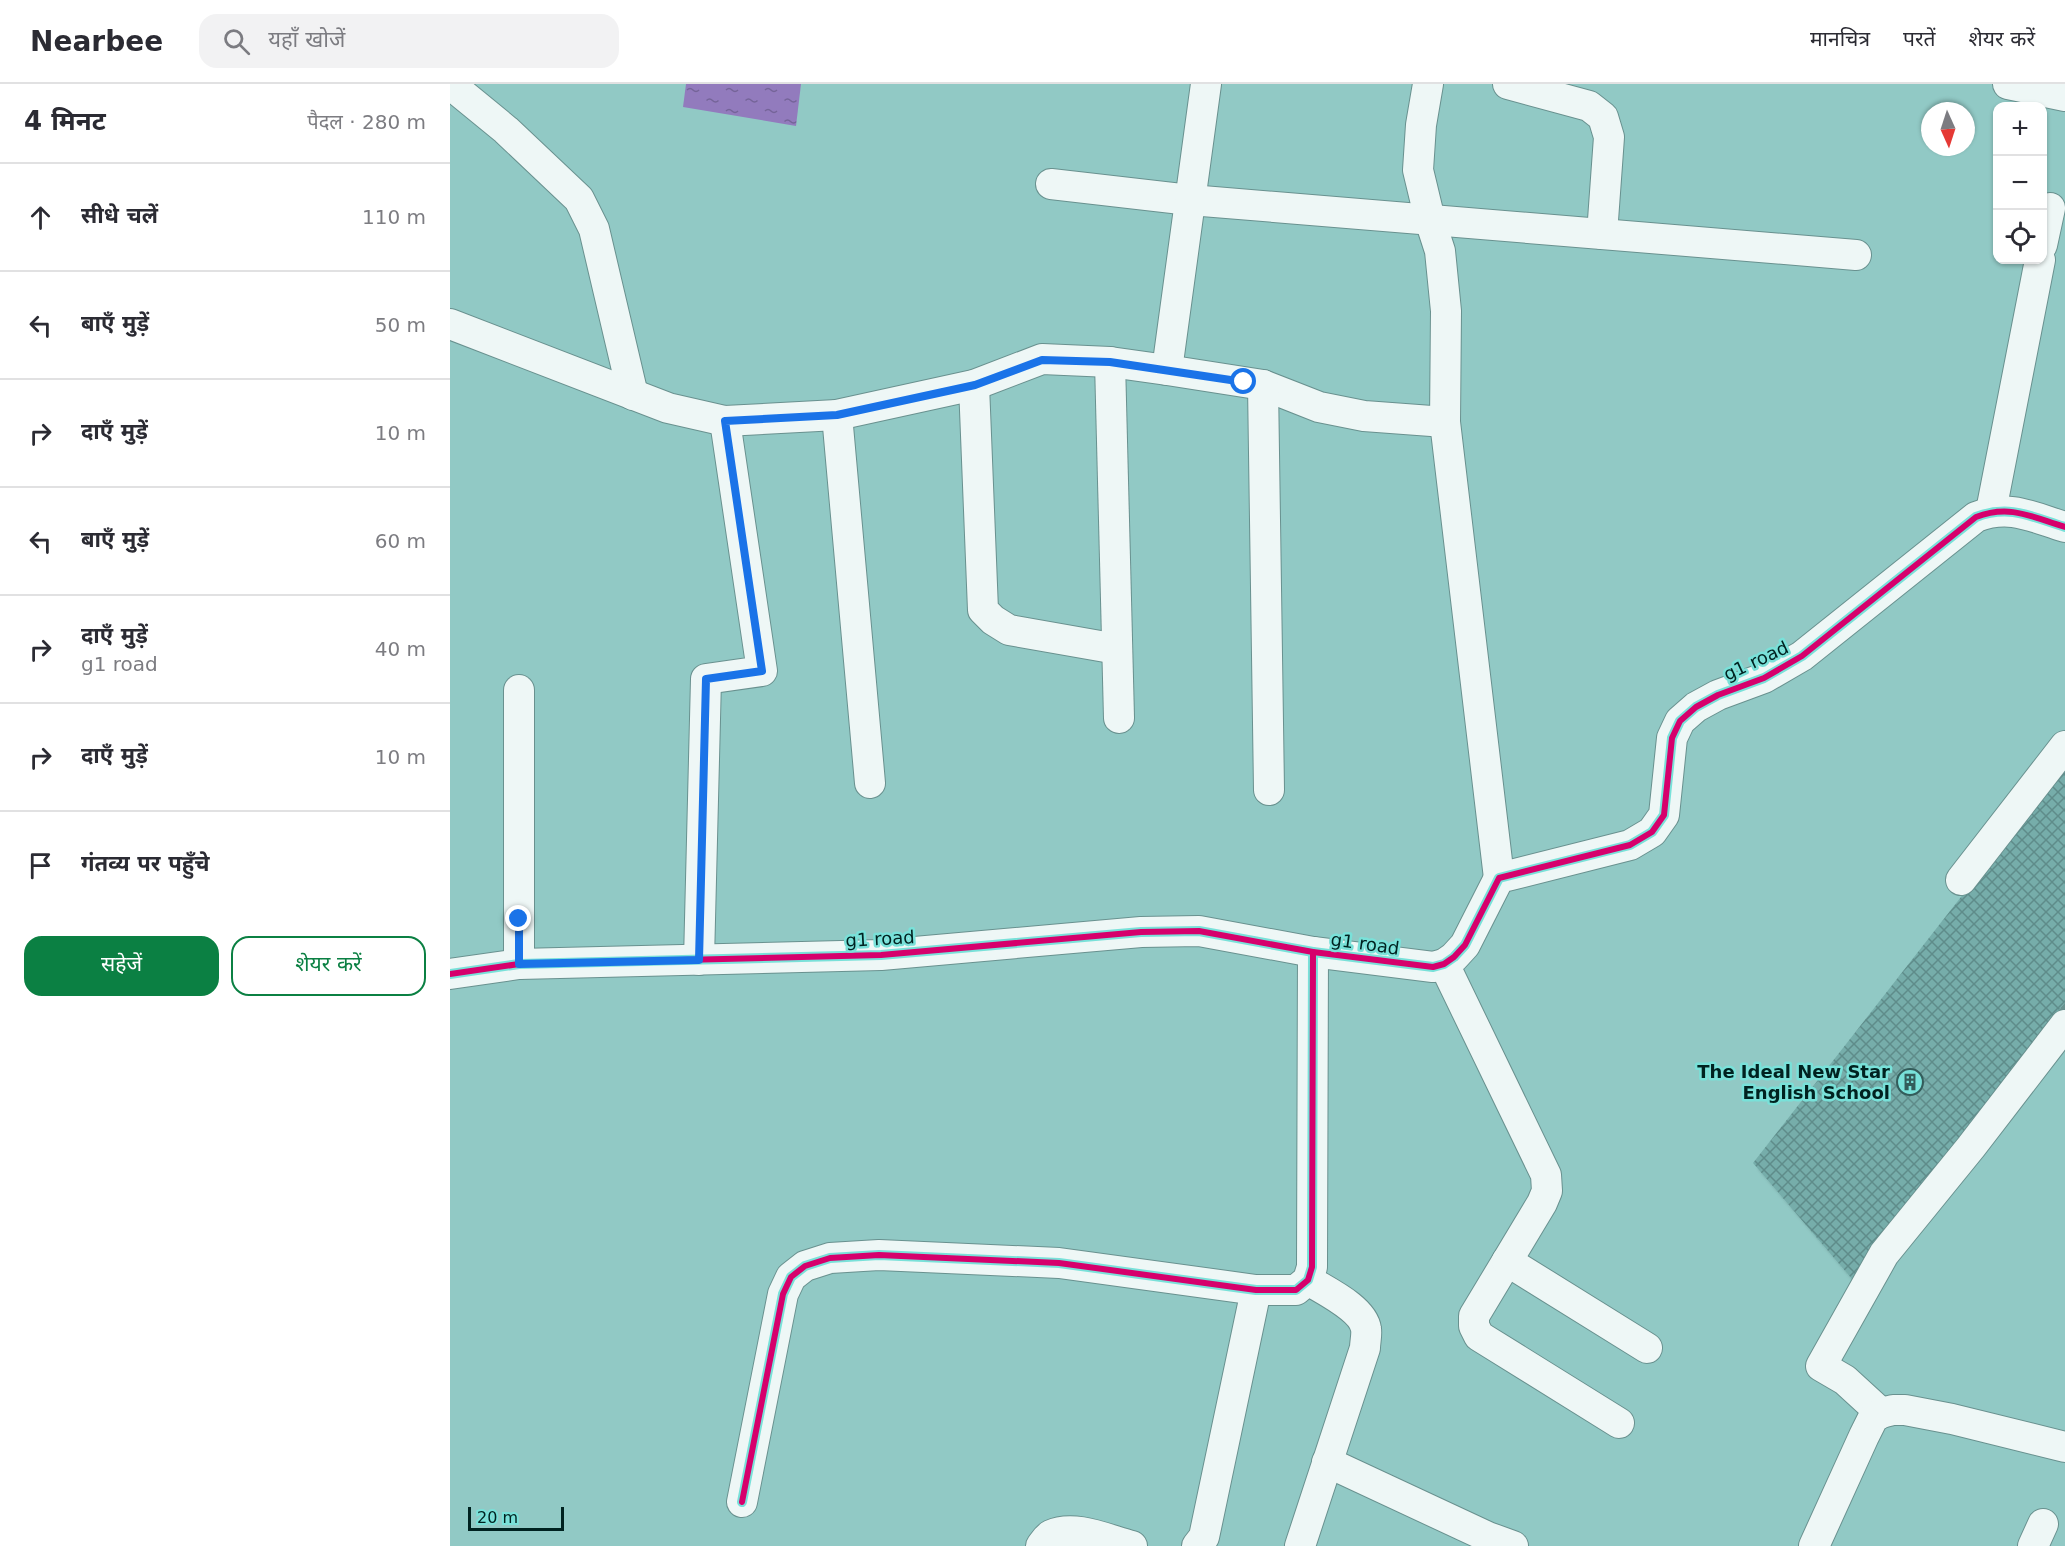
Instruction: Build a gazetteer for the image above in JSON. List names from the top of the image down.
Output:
{
  "streets": {
    "street": ["g1 road"]
  },
  "places": {
    "building": ["The Ideal New Star English School"]
  },
  "scale_bar": "20 m",
  "north": "bottom",
  "page": {
    "header": "Nearbee",
    "search": "यहाँ खोजें",
    "nav": ["मानचित्र", "परतें", "शेयर करें"],
    "heading": ["4 मिनट", "पैदल · 280 m"],
    "map_buttons": ["+", "−"],
    "list": [
      ["सीधे चलें", "110 m"],
      ["बाएँ मुड़ें", "50 m"],
      ["दाएँ मुड़ें", "10 m"],
      ["बाएँ मुड़ें", "60 m"],
      ["दाएँ मुड़ें", "g1 road", "40 m"],
      ["दाएँ मुड़ें", "10 m"],
      "गंतव्य पर पहुँचे"
    ],
    "buttons": ["सहेजें", "शेयर करें"],
    "scale": "20 m"
  }
}
